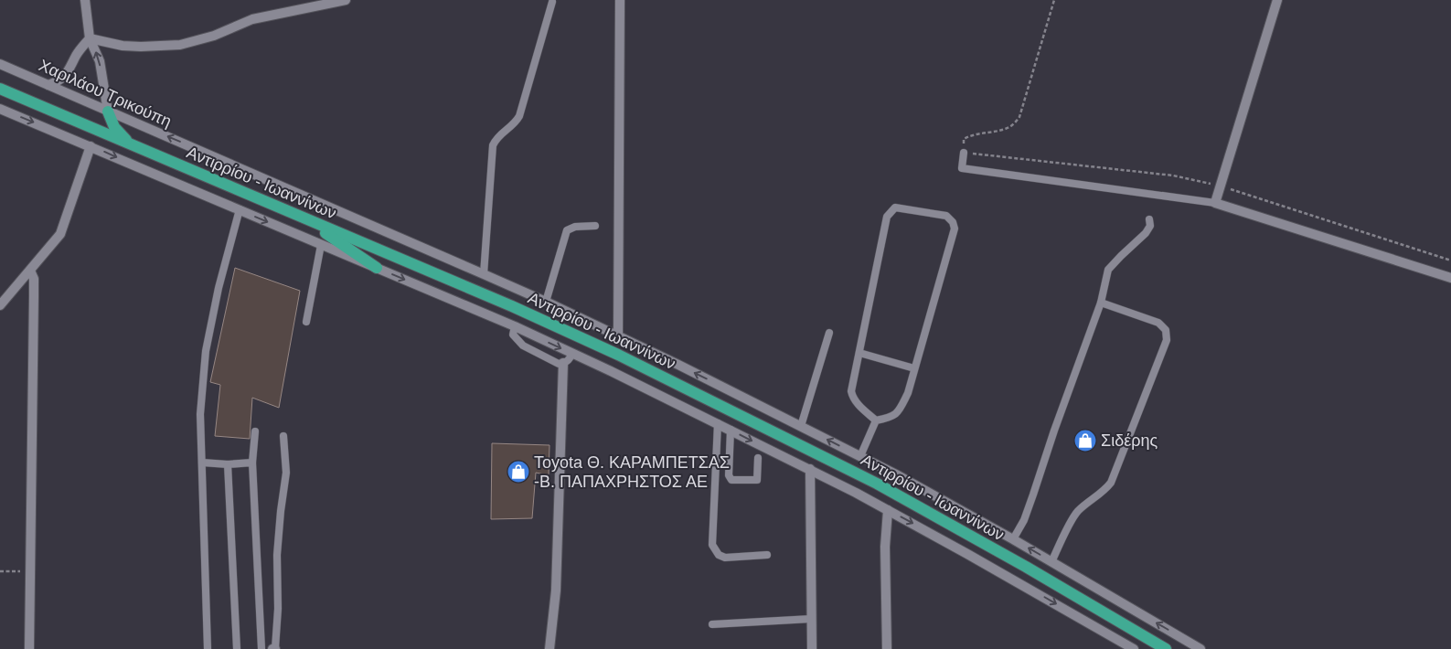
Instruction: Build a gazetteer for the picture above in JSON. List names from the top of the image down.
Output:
{
  "streets": {
    "main road": ["Αντιρρίου - Ιωαννίνων"],
    "street": ["Χαριλάου Τρικούπη"]
  },
  "places": {
    "shop": ["Σιδέρης", "Toyota Θ. ΚΑΡΑΜΠΕΤΣΑΣ -Β. ΠΑΠΑΧΡΗΣΤΟΣ ΑΕ"]
  }
}
